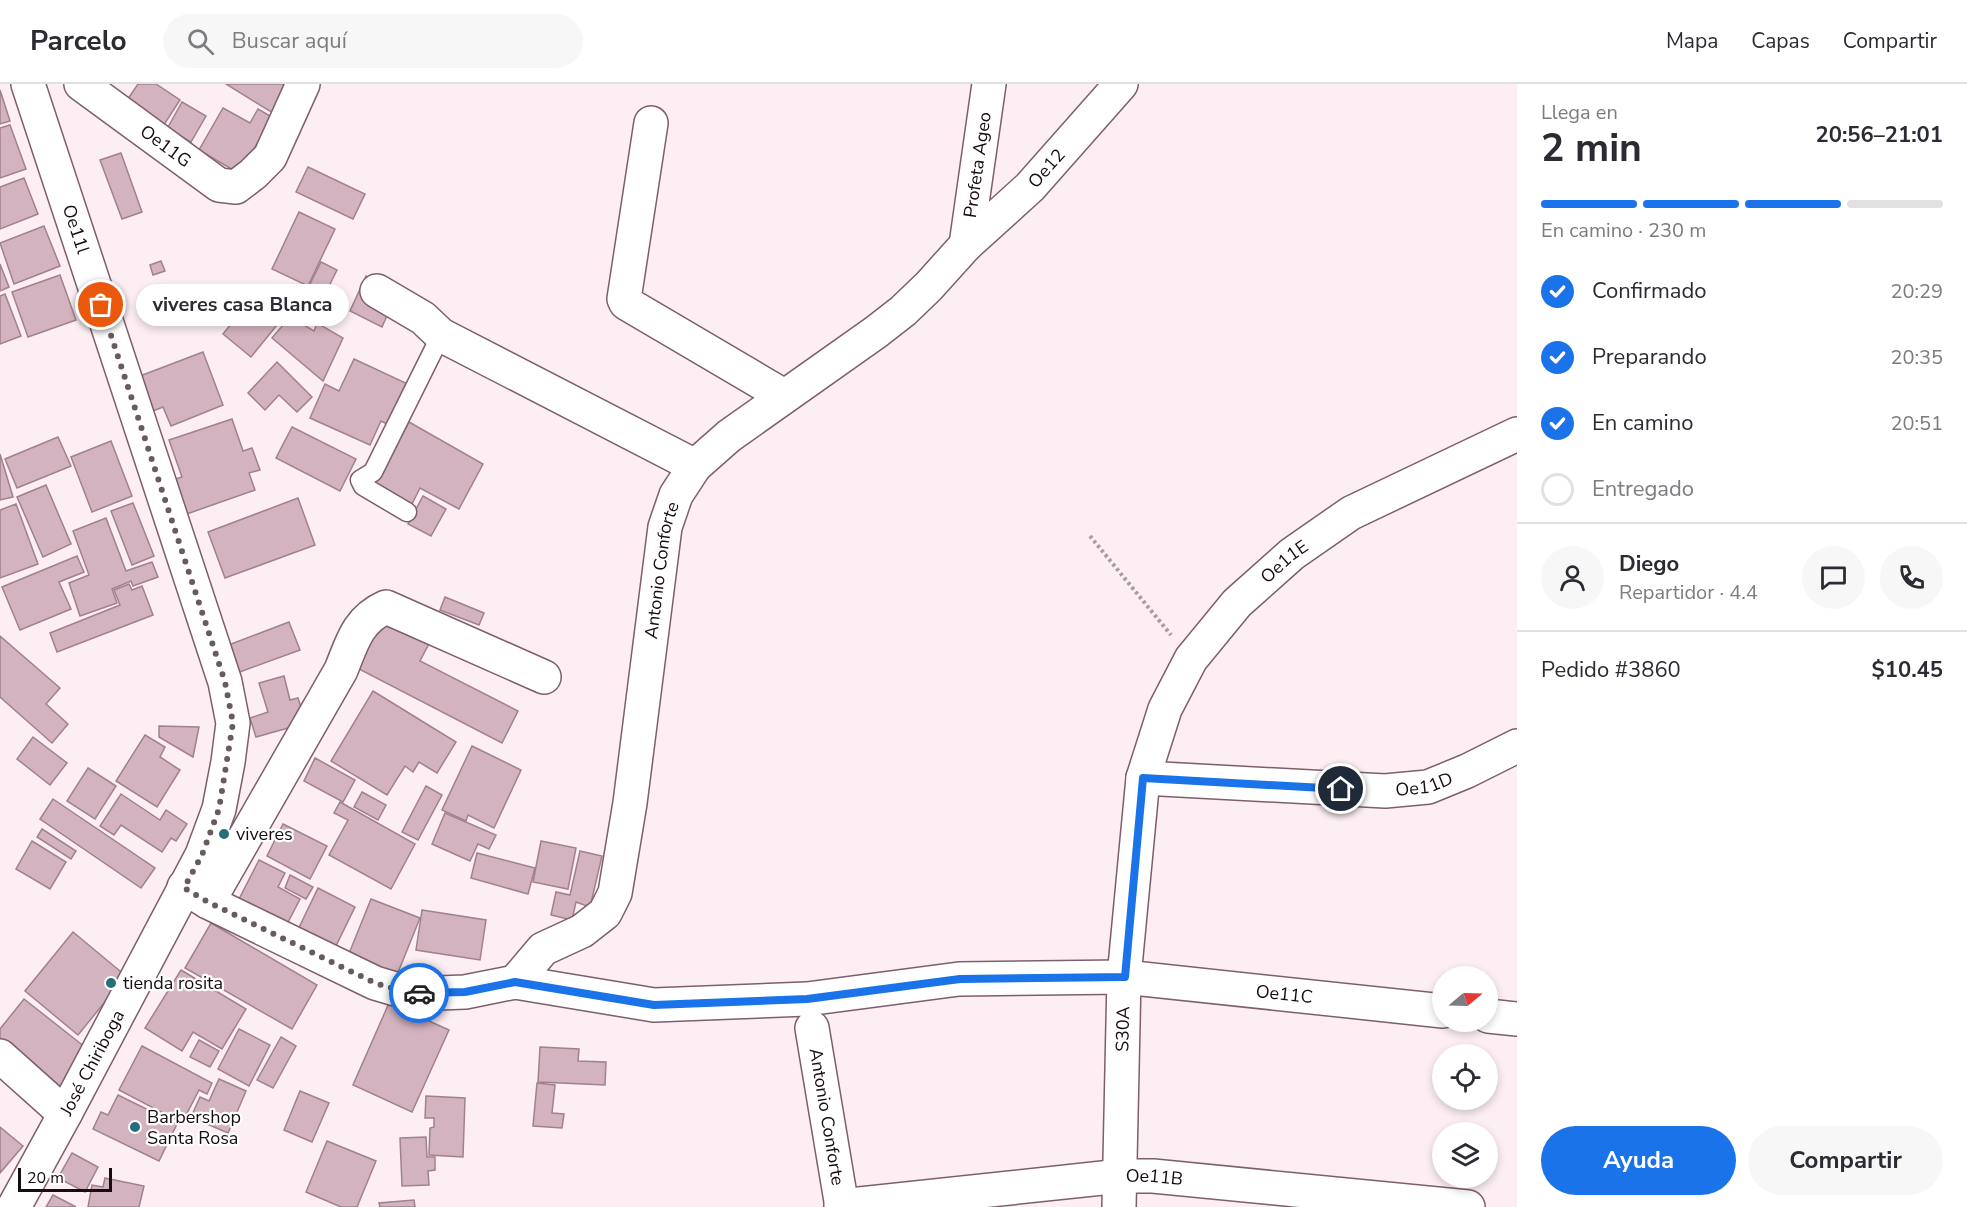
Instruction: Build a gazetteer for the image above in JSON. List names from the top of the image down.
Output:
{
  "streets": {
    "street": [
      "Oe11G",
      "Profeta Ageo",
      "Oe12",
      "Oe11l",
      "Oe11E",
      "Antonio Conforte",
      "Oe11D",
      "Oe11C",
      "S30A",
      "José Chiriboga",
      "Oe11B"
    ]
  },
  "crossings": [
    ["Profeta Ageo", "Oe12"],
    ["Profeta Ageo", "Antonio Conforte"],
    ["Oe12", "Antonio Conforte"],
    ["Oe11l", "José Chiriboga"],
    ["Oe11E", "Oe11D"],
    ["Oe11E", "S30A"],
    ["Antonio Conforte", "Oe11C"],
    ["Antonio Conforte", "Oe11B"],
    ["Oe11D", "S30A"],
    ["Oe11C", "S30A"],
    ["S30A", "Oe11B"]
  ],
  "places": [
    "viveres casa Blanca",
    "viveres",
    "tienda rosita",
    "Barbershop Santa Rosa"
  ],
  "scale_bar": "20 m",
  "north": "right",
  "page": {
    "header": "Parcelo",
    "search": "Buscar aquí",
    "nav": ["Mapa", "Capas", "Compartir"],
    "heading": ["2 min", "Llega en", "20:56–21:01"],
    "panel": [
      "Diego",
      "Repartidor · 4.4",
      "Pedido #3860",
      "$10.45"
    ],
    "bar": "En camino · 230 m",
    "list": [
      ["Confirmado", "20:29"],
      ["Preparando", "20:35"],
      ["En camino", "20:51"],
      "Entregado"
    ],
    "bubble": "viveres casa Blanca",
    "buttons": ["Ayuda", "Compartir"],
    "scale": "20 m"
  }
}
